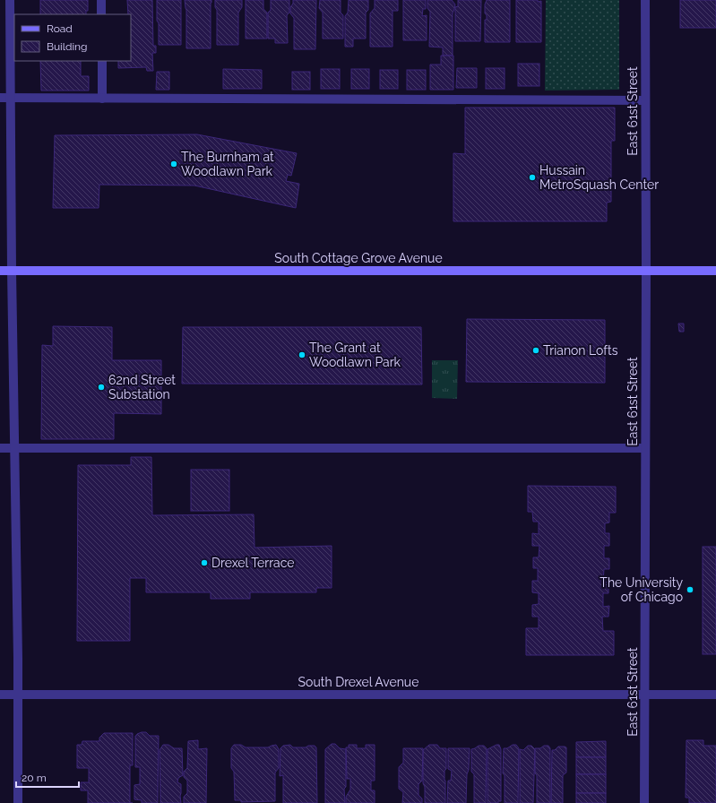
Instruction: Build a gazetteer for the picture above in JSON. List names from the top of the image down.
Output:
{
  "streets": {
    "main road": ["South Cottage Grove Avenue"],
    "street": ["East 61st Street", "South Drexel Avenue"]
  },
  "crossings": [
    ["East 61st Street", "South Cottage Grove Avenue"],
    ["East 61st Street", "South Drexel Avenue"]
  ],
  "places": [
    "The Burnham at Woodlawn Park",
    "Hussain MetroSquash Center",
    "Trianon Lofts",
    "The Grant at Woodlawn Park",
    "62nd Street Substation",
    "Drexel Terrace",
    "The University of Chicago"
  ],
  "legend": ["Road", "Building"],
  "scale_bar": "20 m"
}
